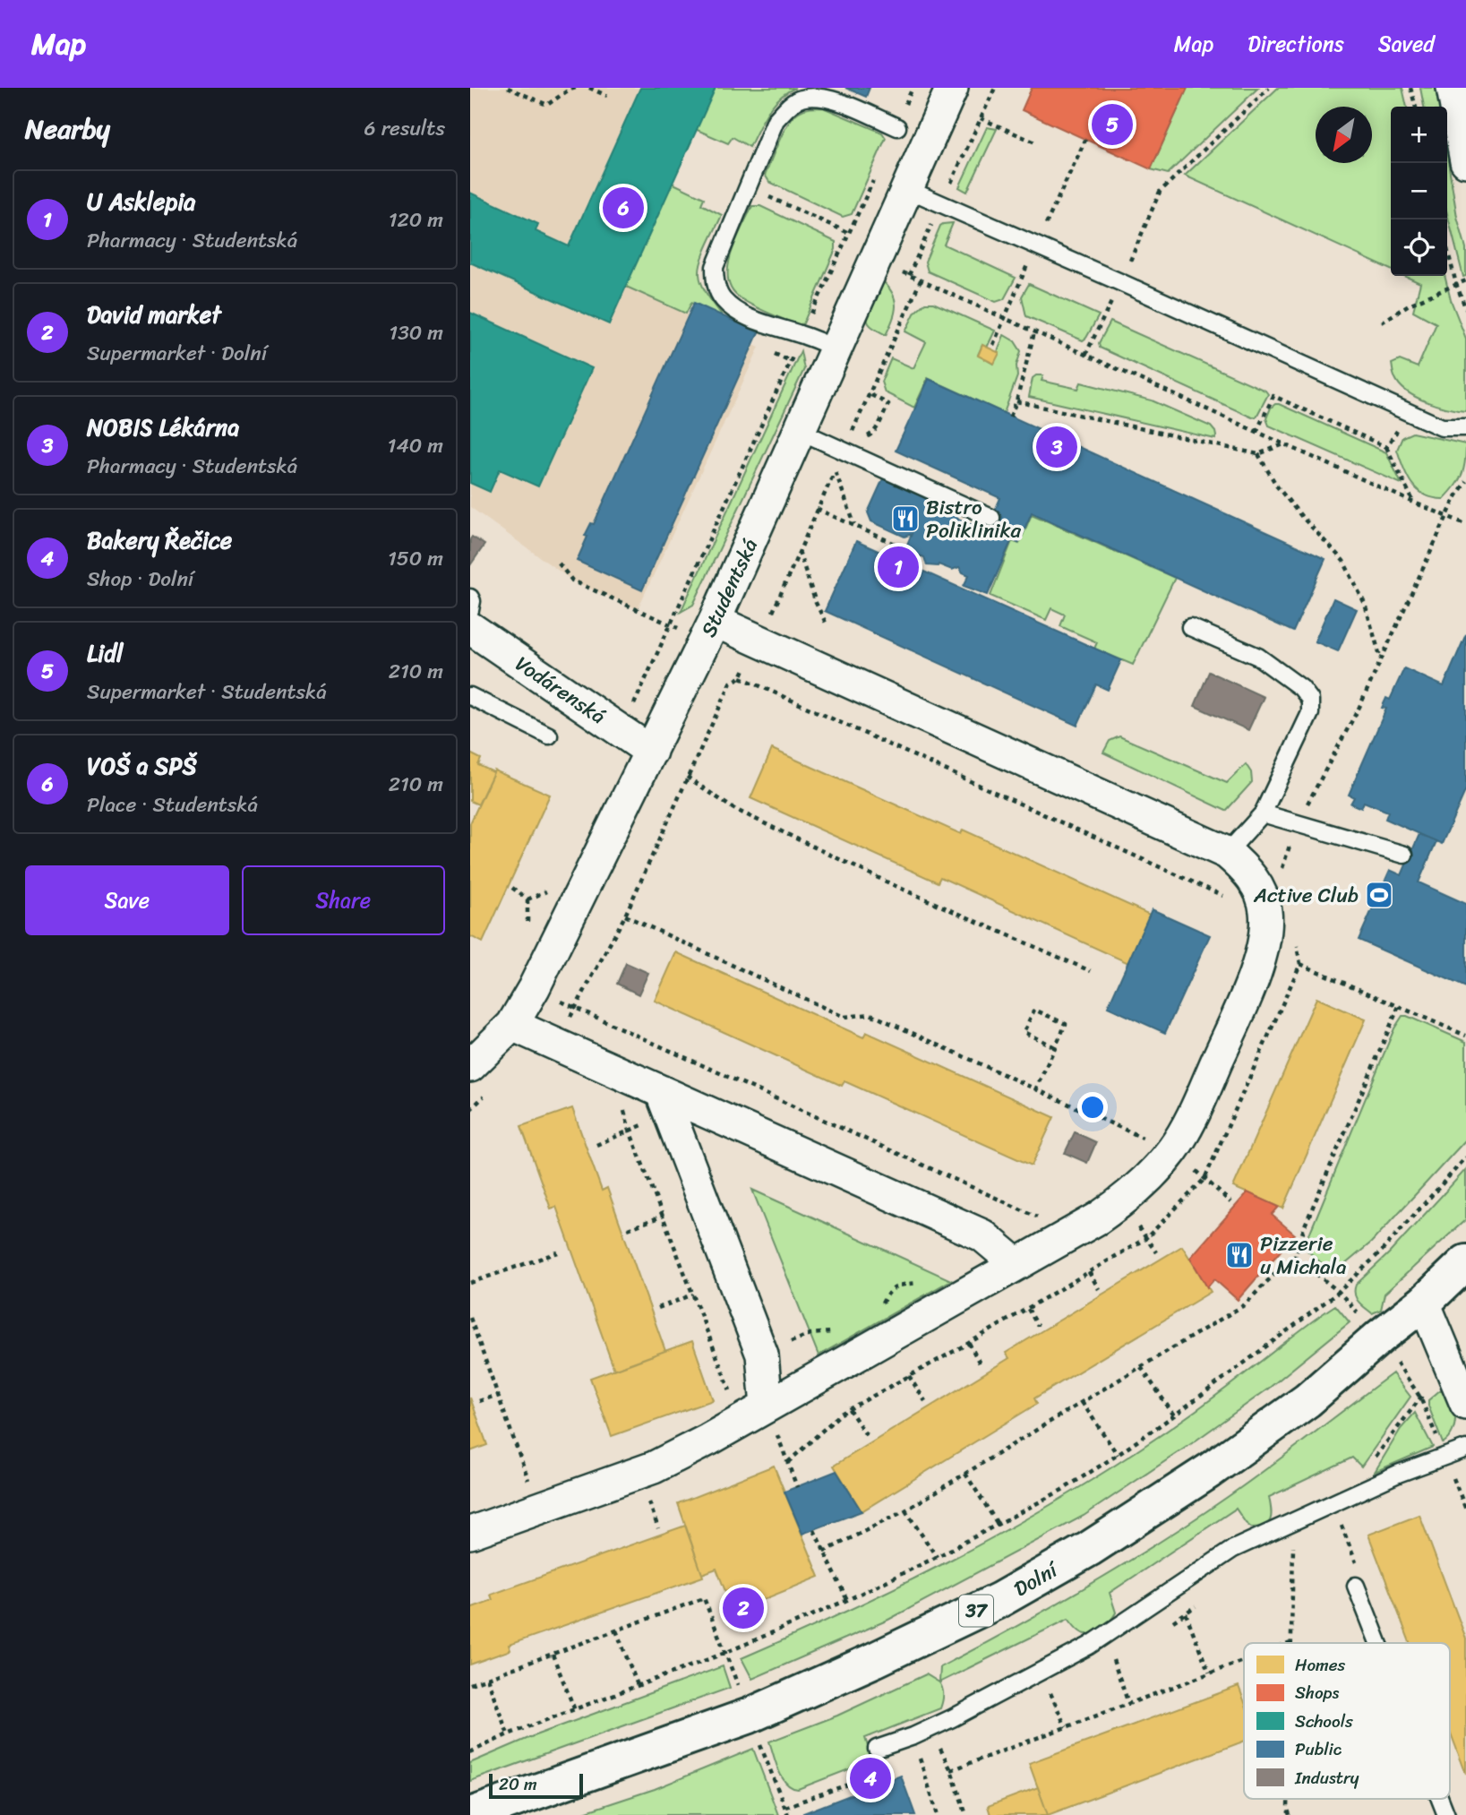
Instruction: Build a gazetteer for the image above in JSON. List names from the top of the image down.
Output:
{
  "streets": {
    "main road": ["Dolní", "37"],
    "street": ["Studentská", "Vodárenská"]
  },
  "crossings": [
    ["Studentská", "Vodárenská"]
  ],
  "places": {
    "restaurant": ["Bistro Poliklinika", "Pizzerie u Michala"],
    "sports": ["Active Club"]
  },
  "legend": [
    "Homes",
    "Shops",
    "Schools",
    "Public",
    "Industry"
  ],
  "scale_bar": "20 m",
  "north": "bottom left",
  "page": {
    "header": "Map",
    "nav": ["Map", "Directions", "Saved"],
    "heading": ["Nearby", "6 results"],
    "pins": [
      "5",
      "6",
      "3",
      "1",
      "2",
      "4"
    ],
    "map_buttons": ["+", "−"],
    "list": [
      {
        "mark": "1",
        "name": "U Asklepia",
        "note": "Pharmacy · Studentská",
        "value": "120 m"
      },
      {
        "mark": "2",
        "name": "David market",
        "note": "Supermarket · Dolní",
        "value": "130 m"
      },
      {
        "mark": "3",
        "name": "NOBIS Lékárna",
        "note": "Pharmacy · Studentská",
        "value": "140 m"
      },
      {
        "mark": "4",
        "name": "Bakery Řečice",
        "note": "Shop · Dolní",
        "value": "150 m"
      },
      {
        "mark": "5",
        "name": "Lidl",
        "note": "Supermarket · Studentská",
        "value": "210 m"
      },
      {
        "mark": "6",
        "name": "VOŠ a SPŠ",
        "note": "Place · Studentská",
        "value": "210 m"
      }
    ],
    "buttons": ["Save", "Share"],
    "scale": "20 m"
  }
}
